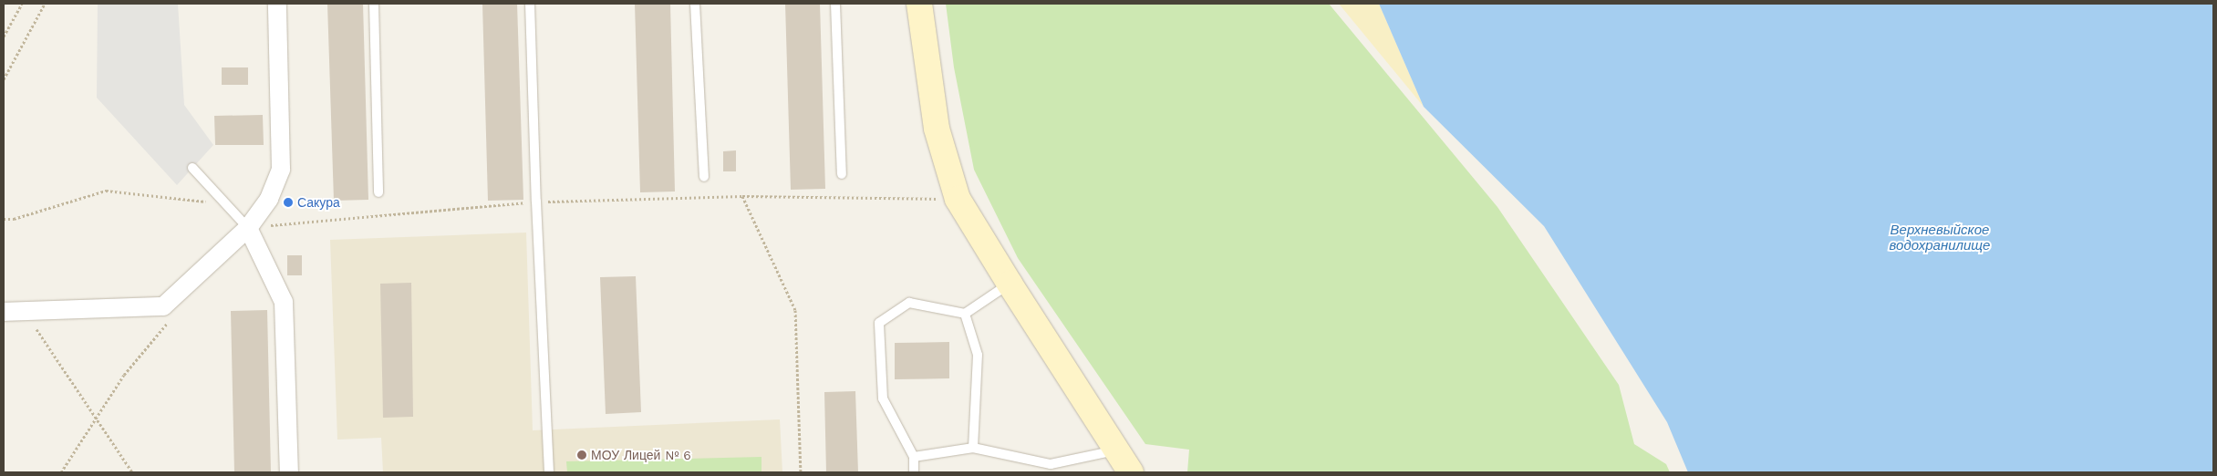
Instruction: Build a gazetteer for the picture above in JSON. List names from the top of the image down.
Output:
{
  "water": ["Верхневыйское водохранилище"],
  "places": ["Сакура", "МОУ Лицей № 6"]
}
